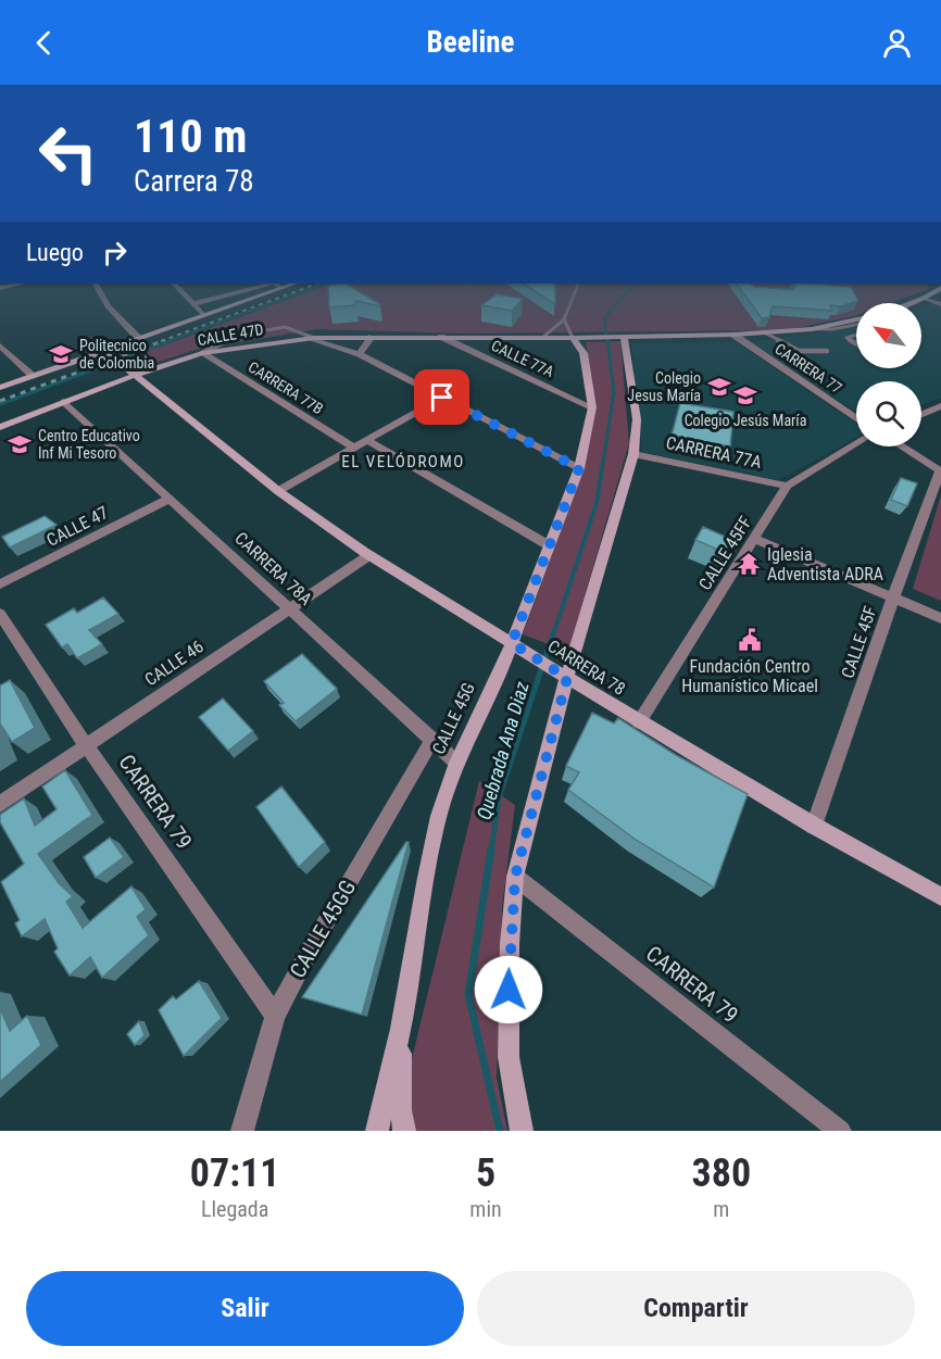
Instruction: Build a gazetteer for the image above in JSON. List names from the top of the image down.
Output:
{
  "streets": {
    "street": [
      "CALLE 47D",
      "CALLE 77A",
      "CARRERA 77",
      "CARRERA 77B",
      "CARRERA 77A",
      "CALLE 47",
      "CALLE 45FF",
      "CARRERA 78A",
      "CALLE 45F",
      "CALLE 46",
      "CARRERA 78",
      "CALLE 45G",
      "CARRERA 79",
      "CALLE 45GG"
    ]
  },
  "crossings": [
    ["CALLE 47D", "CALLE 77A"],
    ["CALLE 47D", "CARRERA 77"],
    ["CALLE 47D", "CARRERA 77B"],
    ["CALLE 47D", "CARRERA 78A"],
    ["CALLE 47D", "CALLE 45G"],
    ["CALLE 77A", "CALLE 45G"],
    ["CARRERA 77A", "CALLE 45FF"],
    ["CALLE 47", "CARRERA 78A"],
    ["CALLE 45FF", "CARRERA 78"],
    ["CARRERA 78A", "CALLE 46"],
    ["CARRERA 78A", "CALLE 45G"],
    ["CARRERA 78A", "CALLE 45GG"],
    ["CALLE 45F", "CARRERA 78"],
    ["CALLE 46", "CARRERA 79"],
    ["CARRERA 78", "CALLE 45G"],
    ["CARRERA 79", "CALLE 45GG"]
  ],
  "districts": ["EL VELÓDROMO"],
  "water": ["Quebrada Ana Diaz"],
  "places": {
    "school or university": [
      "Politecnico de Colombia",
      "Colegio Jesus María",
      "Colegio Jesús María",
      "Centro Educativo Inf Mi Tesoro"
    ],
    "temple": ["Iglesia Adventista ADRA"],
    "public building": ["Fundación Centro Humanístico Micael"]
  },
  "north": "top left",
  "page": {
    "header": "Beeline",
    "turn": ["110 m", "Carrera 78"],
    "then": "Luego",
    "eta": [
      "07:11",
      "Llegada",
      "5",
      "min",
      "380",
      "m"
    ],
    "buttons": ["Salir", "Compartir"]
  }
}
